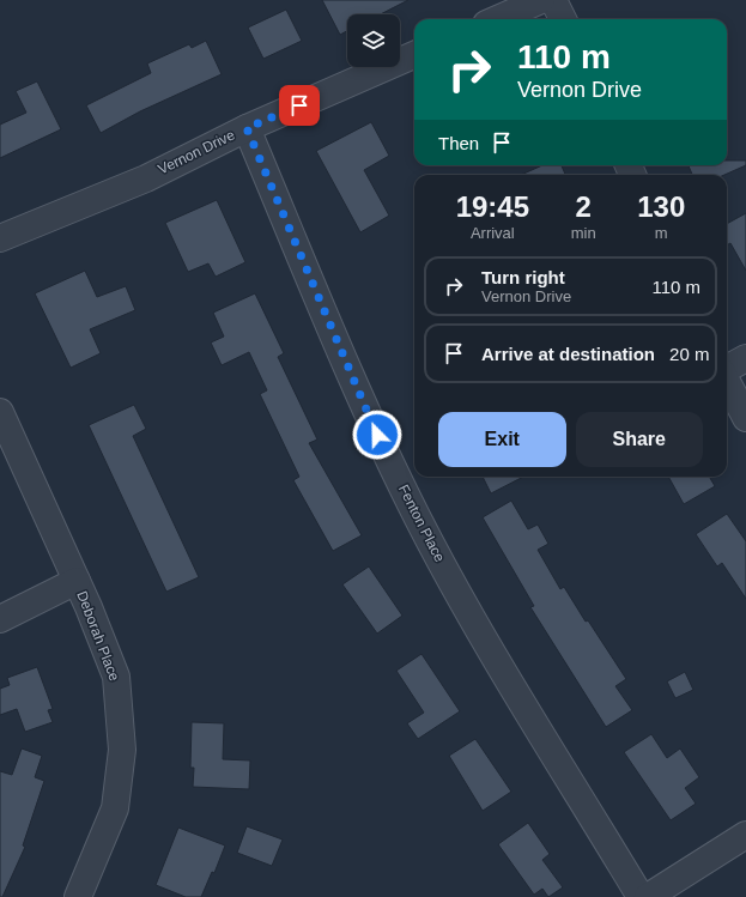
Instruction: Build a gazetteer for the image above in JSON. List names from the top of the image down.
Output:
{
  "streets": {
    "street": ["Vernon Drive", "Fenton Place", "Deborah Place"]
  },
  "crossings": [
    ["Vernon Drive", "Fenton Place"]
  ],
  "page": {
    "turn": ["110 m", "Vernon Drive"],
    "then": "Then",
    "eta": [
      "19:45",
      "Arrival",
      "2",
      "min",
      "130",
      "m"
    ],
    "list": [
      {
        "name": "Turn right",
        "note": "Vernon Drive",
        "value": "110 m"
      },
      {
        "name": "Arrive at destination",
        "value": "20 m"
      }
    ],
    "buttons": ["Exit", "Share"]
  }
}
